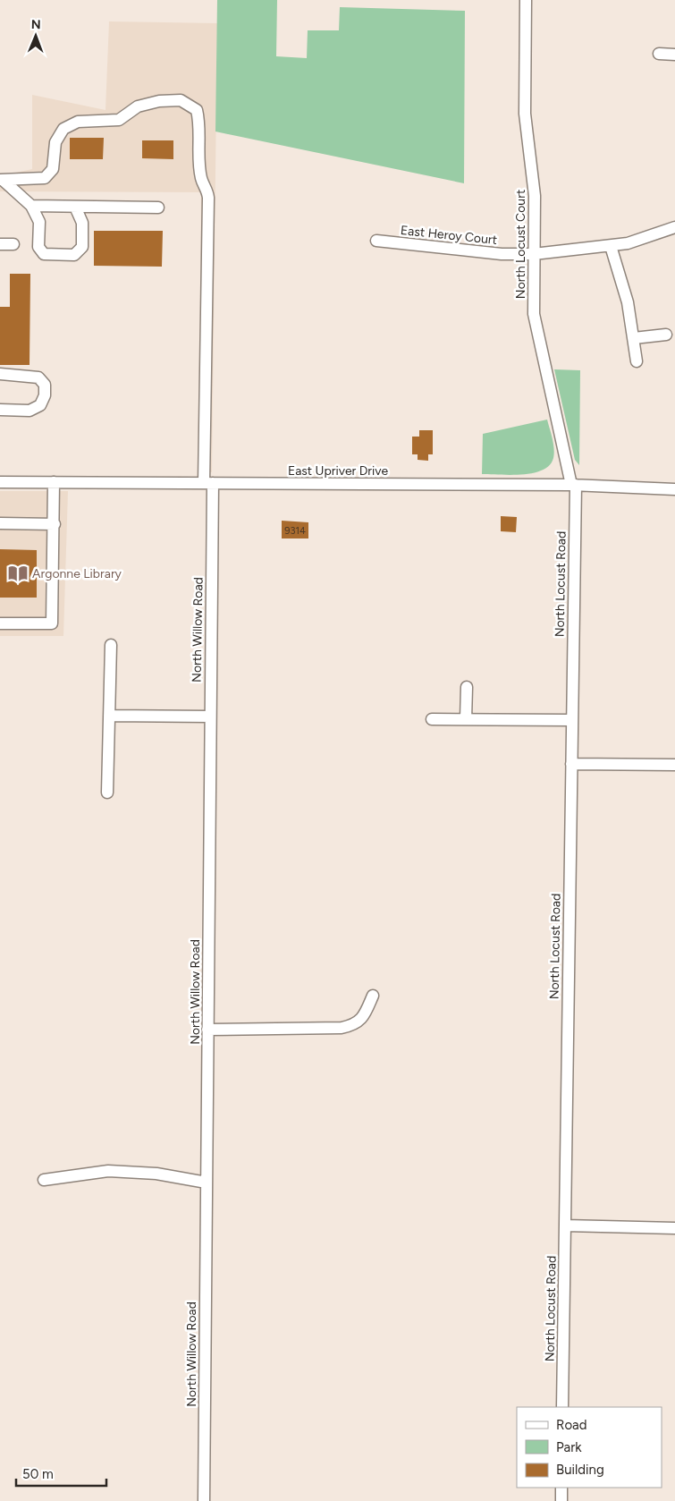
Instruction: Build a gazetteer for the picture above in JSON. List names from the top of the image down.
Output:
{
  "streets": {
    "street": [
      "East Heroy Court",
      "North Locust Court",
      "East Upriver Drive",
      "North Locust Road",
      "North Willow Road"
    ]
  },
  "crossings": [
    ["East Heroy Court", "North Locust Court"],
    ["North Locust Court", "East Upriver Drive"],
    ["North Locust Court", "North Locust Road"],
    ["East Upriver Drive", "North Locust Road"],
    ["East Upriver Drive", "North Willow Road"]
  ],
  "places": {
    "library": ["Argonne Library"]
  },
  "house_numbers": ["9314"],
  "legend": ["Road", "Park", "Building"],
  "scale_bar": "50 m",
  "north": "top"
}
